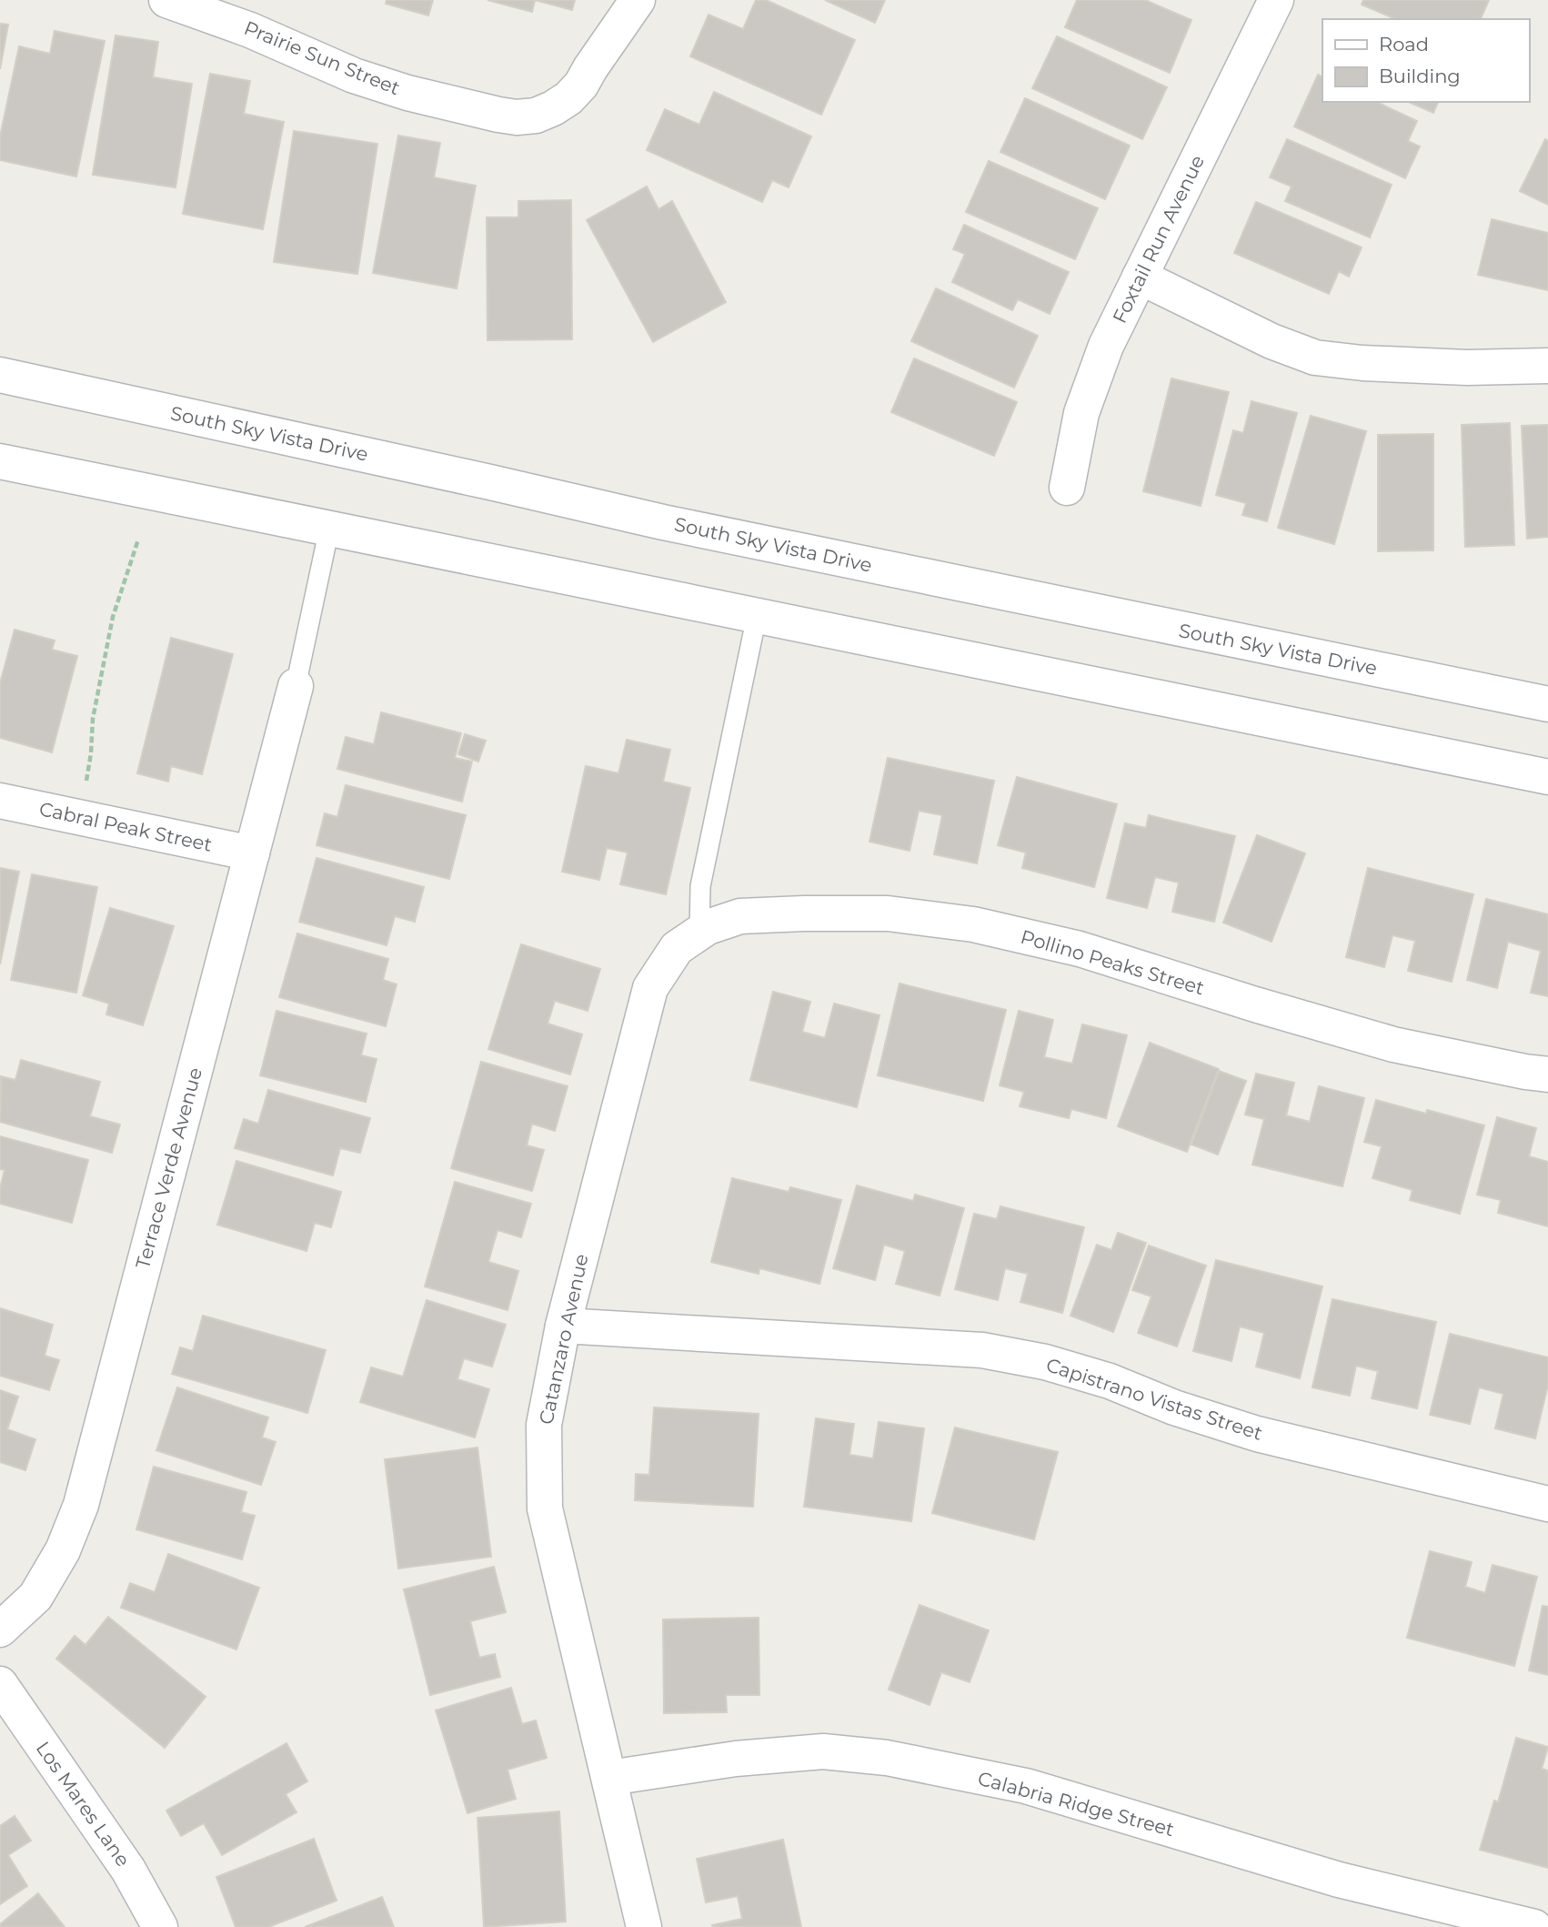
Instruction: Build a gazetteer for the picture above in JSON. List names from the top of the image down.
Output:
{
  "streets": {
    "street": [
      "Prairie Sun Street",
      "Foxtail Run Avenue",
      "South Sky Vista Drive",
      "Cabral Peak Street",
      "Pollino Peaks Street",
      "Terrace Verde Avenue",
      "Catanzaro Avenue",
      "Capistrano Vistas Street",
      "Los Mares Lane",
      "Calabria Ridge Street"
    ]
  },
  "crossings": [
    ["Cabral Peak Street", "Terrace Verde Avenue"],
    ["Pollino Peaks Street", "Catanzaro Avenue"],
    ["Catanzaro Avenue", "Capistrano Vistas Street"],
    ["Catanzaro Avenue", "Calabria Ridge Street"]
  ],
  "legend": ["Road", "Building"]
}
